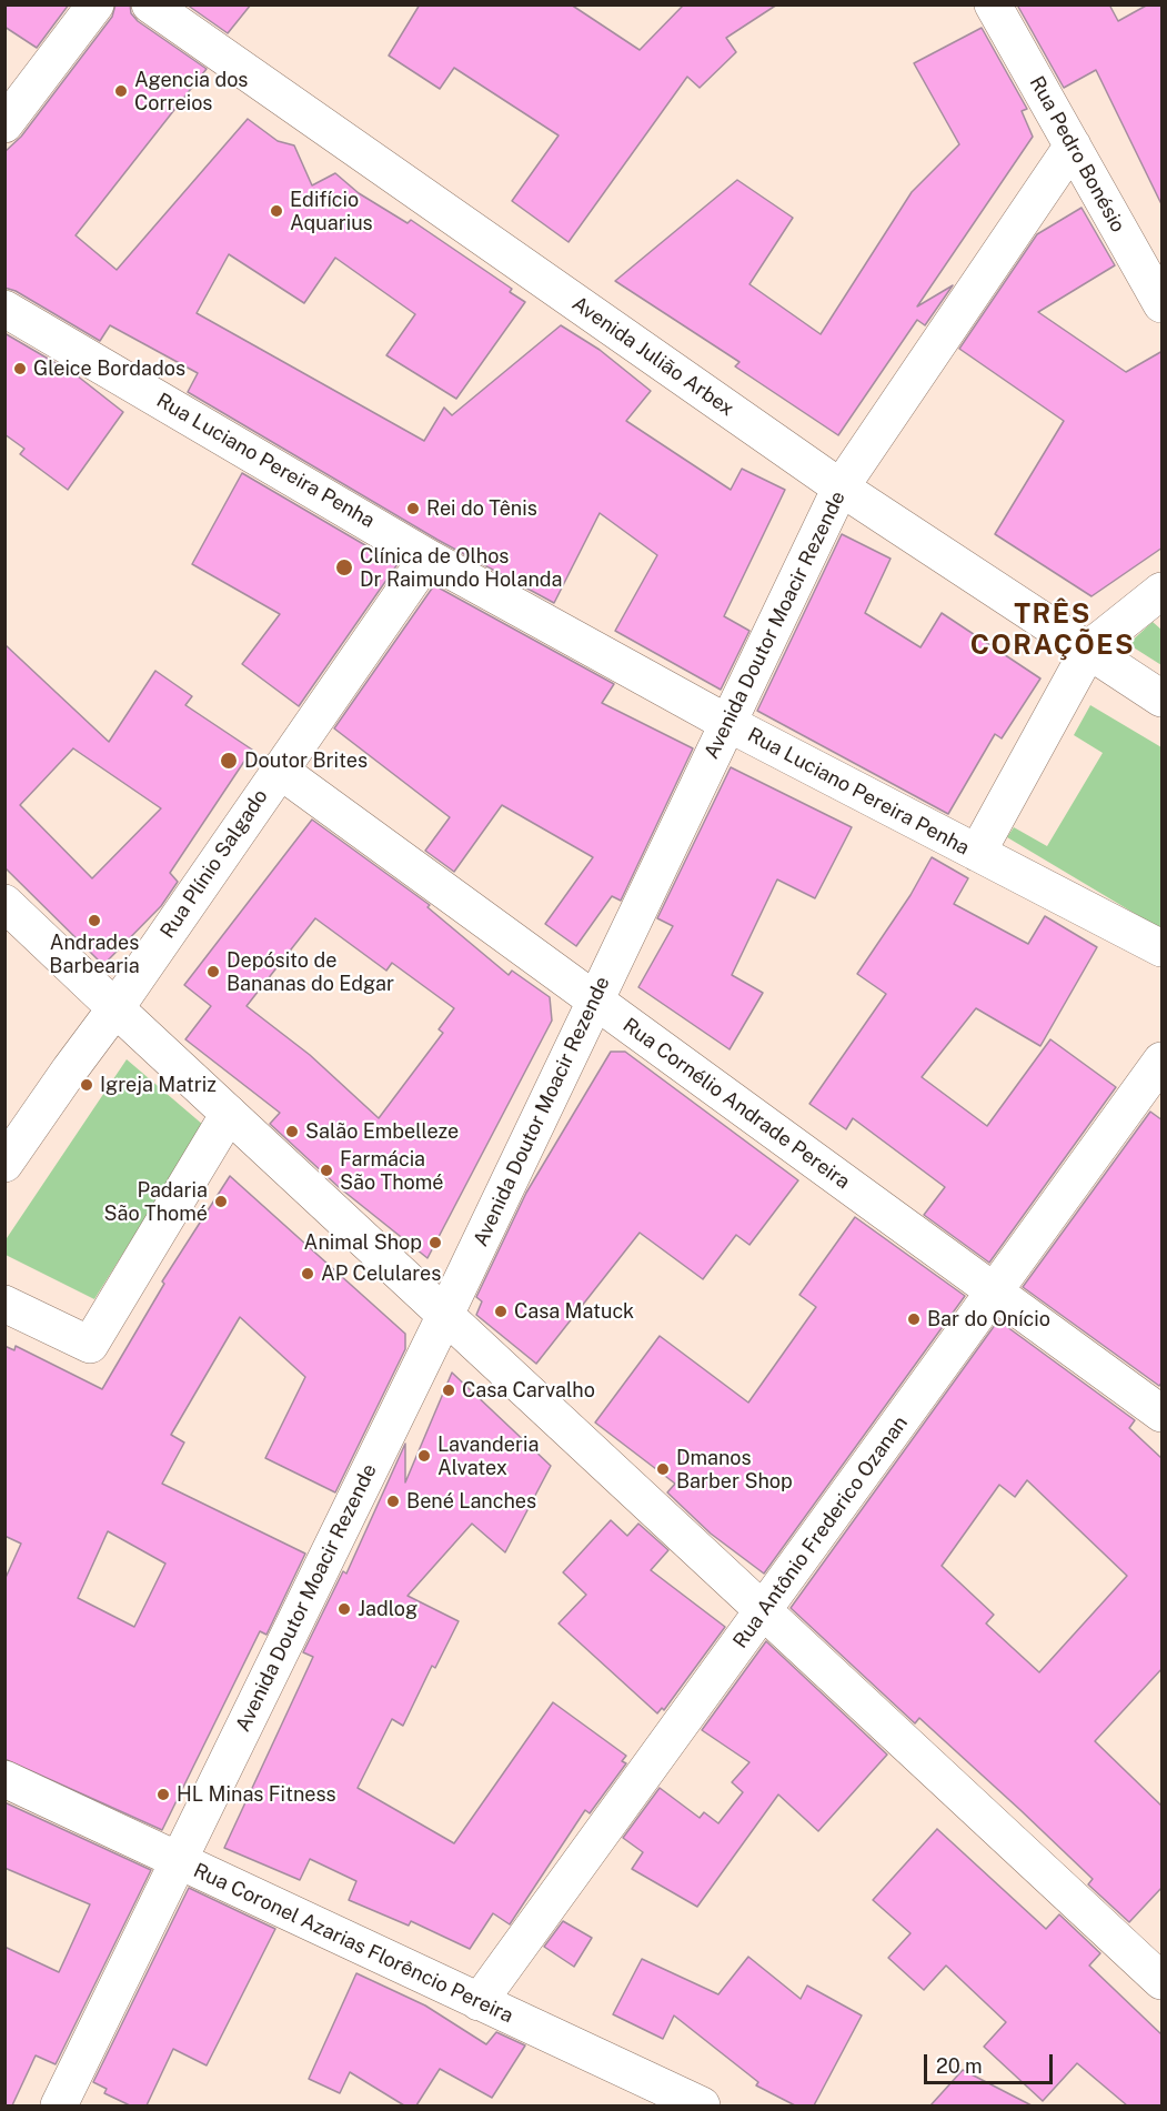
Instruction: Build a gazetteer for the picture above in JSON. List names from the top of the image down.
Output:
{
  "streets": {
    "street": [
      "Rua Pedro Bonésio",
      "Avenida Julião Arbex",
      "Rua Luciano Pereira Penha",
      "Avenida Doutor Moacir Rezende",
      "Rua Plínio Salgado",
      "Rua Cornélio Andrade Pereira",
      "Rua Antônio Frederico Ozanan",
      "Rua Coronel Azarias Florêncio Pereira"
    ]
  },
  "crossings": [
    ["Rua Pedro Bonésio", "Avenida Doutor Moacir Rezende"],
    ["Avenida Julião Arbex", "Avenida Doutor Moacir Rezende"],
    ["Rua Luciano Pereira Penha", "Avenida Doutor Moacir Rezende"],
    ["Rua Luciano Pereira Penha", "Rua Plínio Salgado"],
    ["Avenida Doutor Moacir Rezende", "Rua Cornélio Andrade Pereira"],
    ["Avenida Doutor Moacir Rezende", "Rua Coronel Azarias Florêncio Pereira"],
    ["Rua Plínio Salgado", "Rua Cornélio Andrade Pereira"],
    ["Rua Cornélio Andrade Pereira", "Rua Antônio Frederico Ozanan"],
    ["Rua Antônio Frederico Ozanan", "Rua Coronel Azarias Florêncio Pereira"]
  ],
  "districts": ["TRÊS CORAÇÕES"],
  "places": [
    "Agencia dos Correios",
    "Edifício Aquarius",
    "Gleice Bordados",
    "Rei do Tênis",
    "Clínica de Olhos Dr Raimundo Holanda",
    "Doutor Brites",
    "Andrades Barbearia",
    "Depósito de Bananas do Edgar",
    "Igreja Matriz",
    "Salão Embelleze",
    "Farmácia São Thomé",
    "Padaria São Thomé",
    "Animal Shop",
    "AP Celulares",
    "Casa Matuck",
    "Bar do Onício",
    "Casa Carvalho",
    "Lavanderia Alvatex",
    "Dmanos Barber Shop",
    "Bené Lanches",
    "Jadlog",
    "HL Minas Fitness"
  ],
  "scale_bar": "20 m"
}
